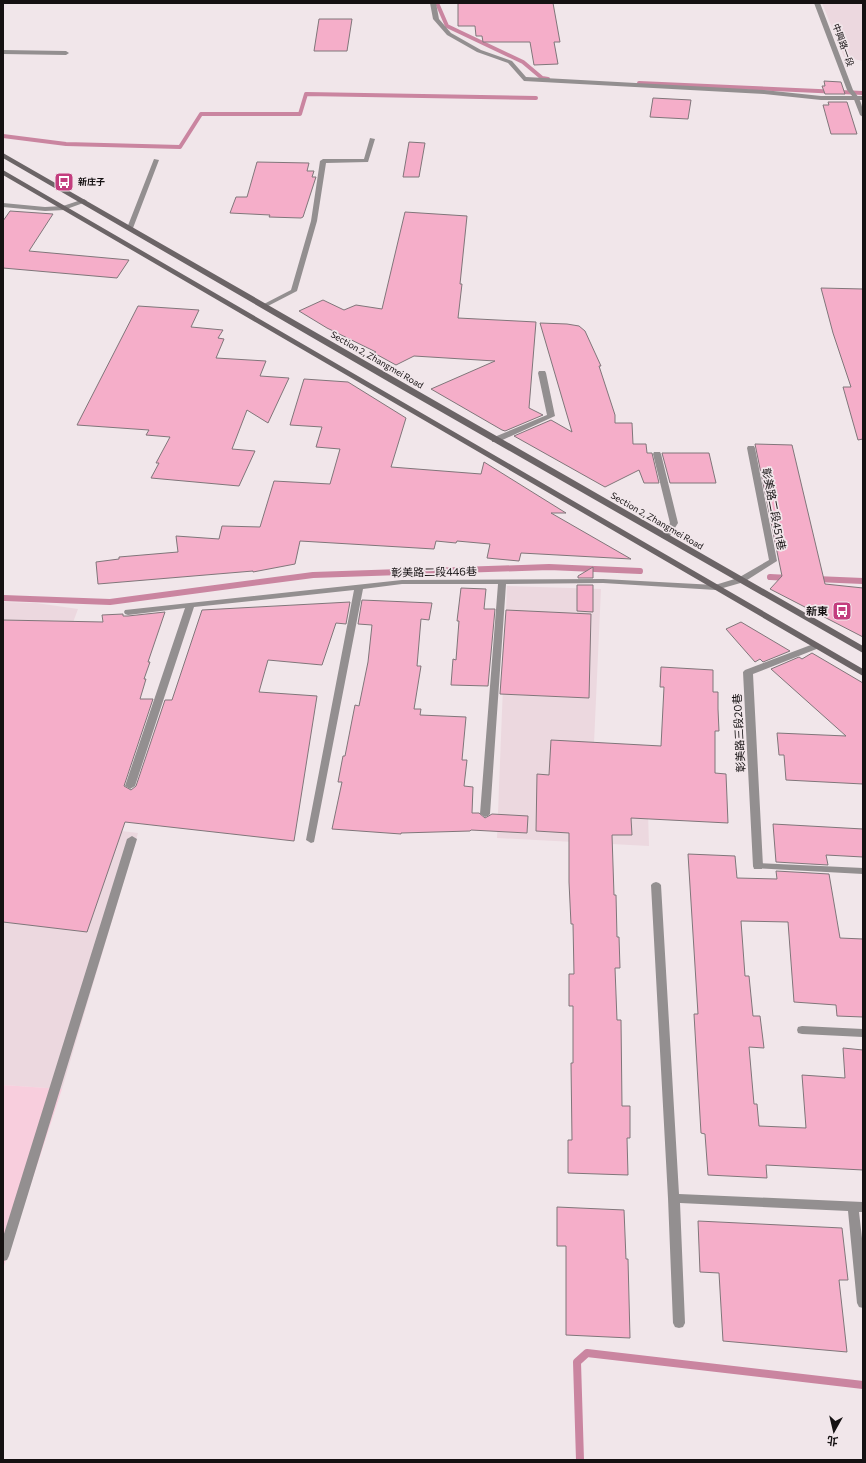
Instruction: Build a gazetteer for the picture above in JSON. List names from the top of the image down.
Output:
{
  "streets": {
    "main road": ["Section 2, Zhangmei Road"],
    "street": ["中興路一段", "彰美路三段20巷"],
    "lane": ["彰美路二段451巷", "彰美路二段446巷"]
  },
  "crossings": [
    ["Section 2, Zhangmei Road", "彰美路二段451巷"],
    ["Section 2, Zhangmei Road", "彰美路二段446巷"],
    ["彰美路二段451巷", "彰美路二段446巷"]
  ],
  "places": {
    "bus stop": ["新庄子", "新東"]
  },
  "north": "bottom"
}
